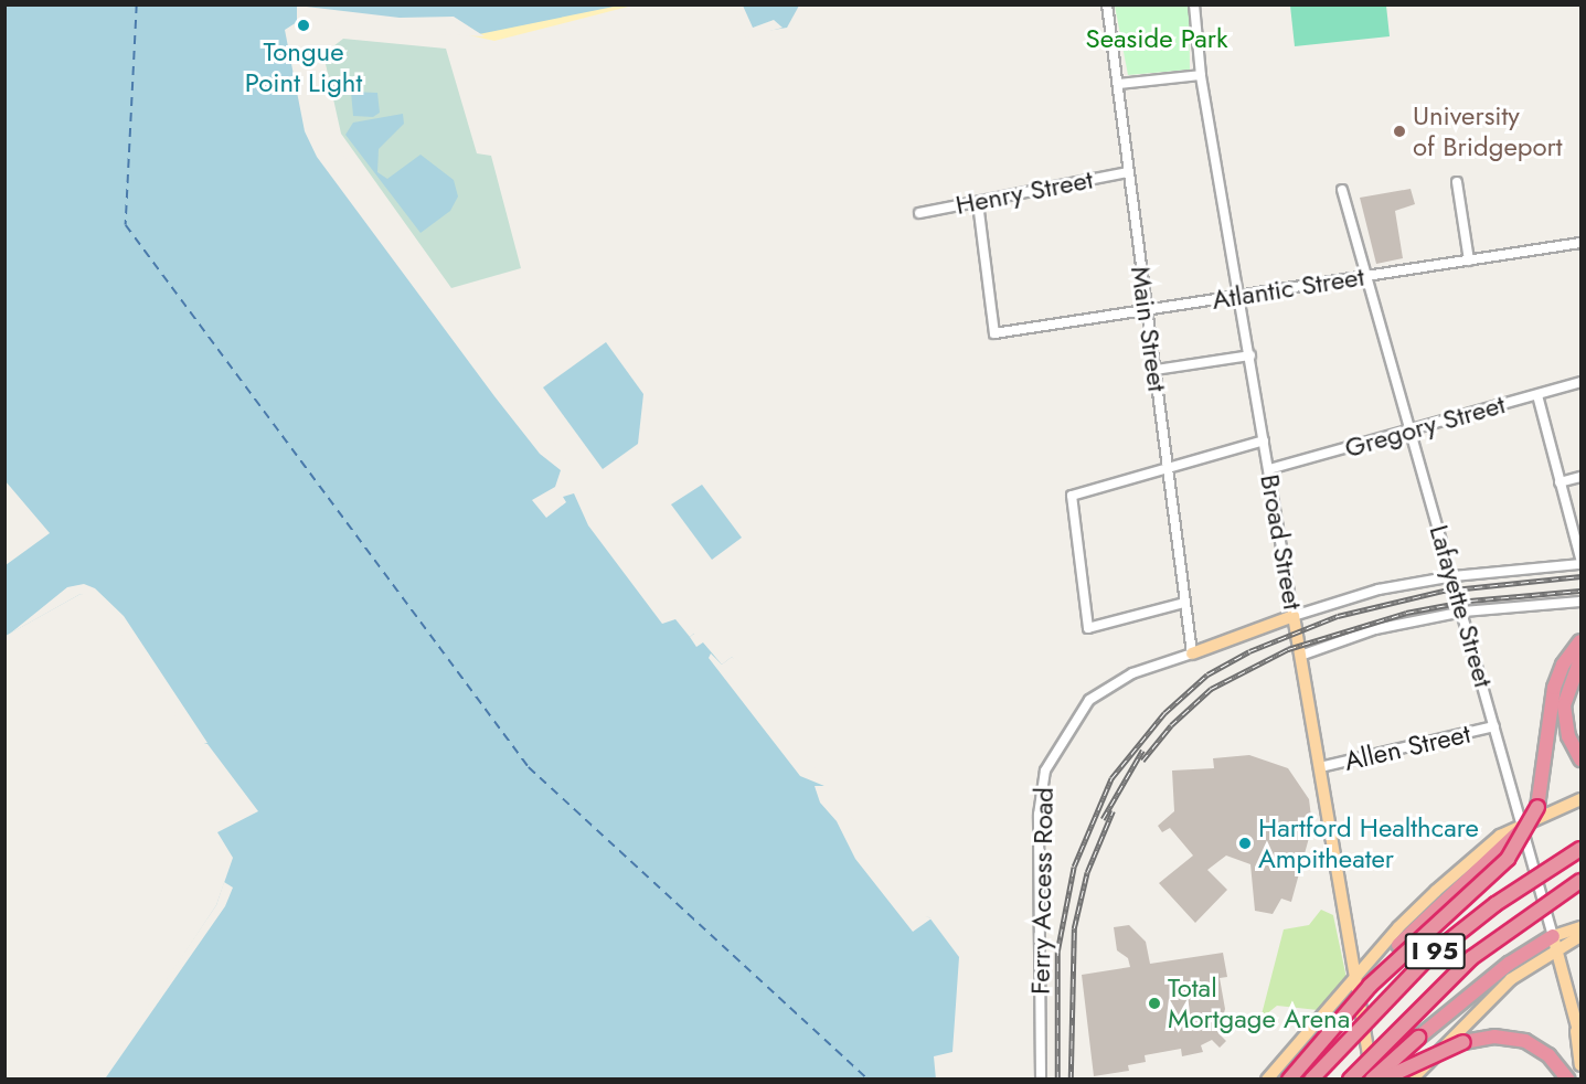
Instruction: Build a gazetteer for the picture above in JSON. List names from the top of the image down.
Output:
{
  "streets": {
    "highway": ["I 95"],
    "main road": ["Broad Street", "Lafayette Street", "Ferry Access Road"],
    "street": [
      "Henry Street",
      "Atlantic Street",
      "Main Street",
      "Gregory Street",
      "Allen Street"
    ]
  },
  "crossings": [
    ["Henry Street", "Atlantic Street"],
    ["Henry Street", "Main Street"],
    ["Atlantic Street", "Main Street"],
    ["Atlantic Street", "Broad Street"],
    ["Atlantic Street", "Lafayette Street"],
    ["Main Street", "Ferry Access Road"],
    ["Gregory Street", "Broad Street"],
    ["Gregory Street", "Lafayette Street"],
    ["Broad Street", "Allen Street"],
    ["Broad Street", "Ferry Access Road"],
    ["Lafayette Street", "Allen Street"]
  ],
  "parks": ["Seaside Park"],
  "places": [
    "Tongue Point Light",
    "University of Bridgeport",
    "Hartford Healthcare Ampitheater",
    "Total Mortgage Arena"
  ]
}
